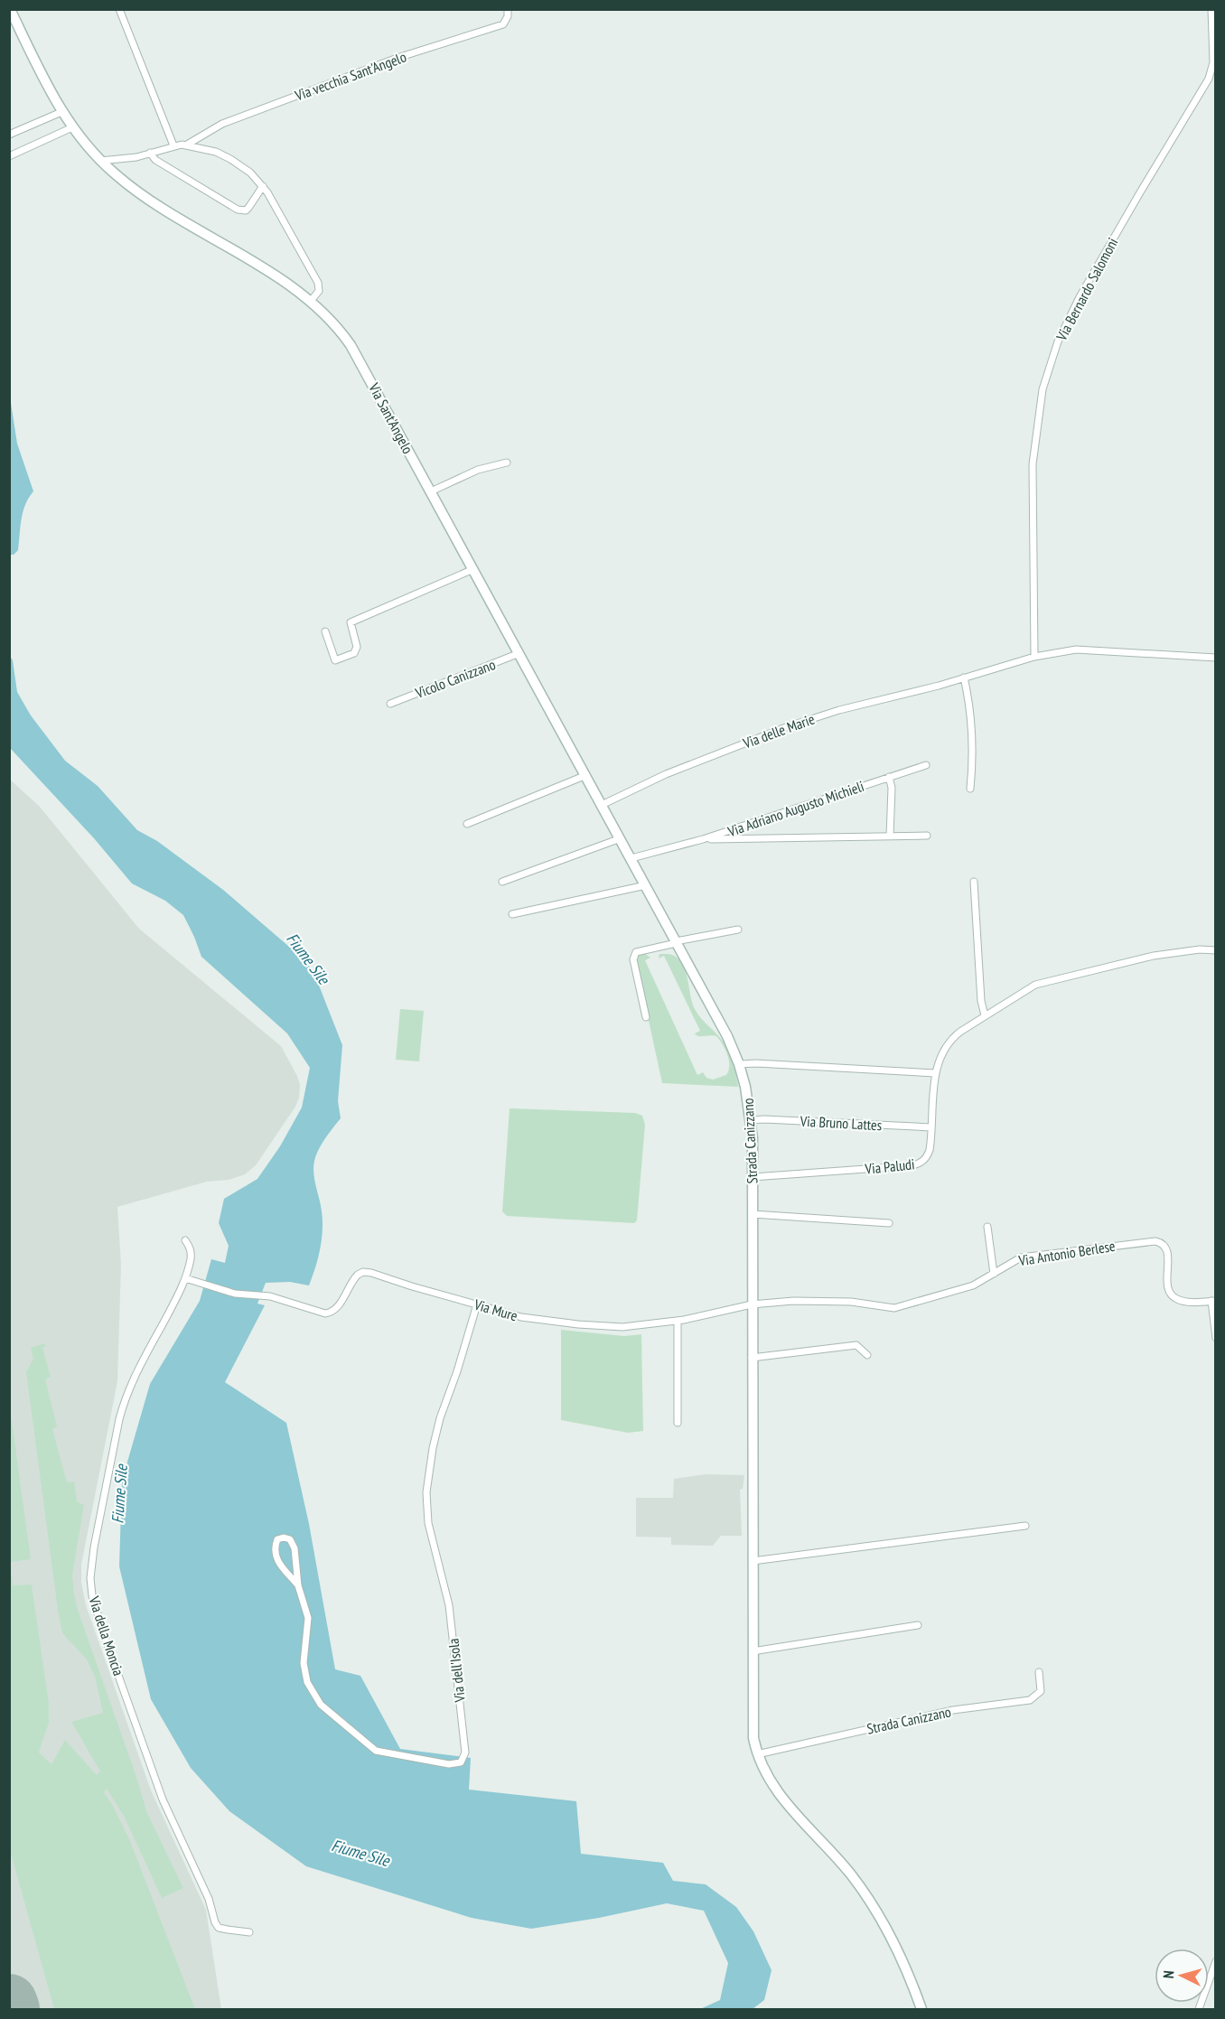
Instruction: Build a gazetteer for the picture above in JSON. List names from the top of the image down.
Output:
{
  "streets": {
    "street": [
      "Via vecchia Sant'Angelo",
      "Via Bernardo Salomoni",
      "Via Sant'Angelo",
      "Vicolo Canizzano",
      "Via delle Marie",
      "Via Adriano Augusto Michieli",
      "Via Bruno Lattes",
      "Strada Canizzano",
      "Via Paludi",
      "Via Antonio Berlese",
      "Via Mure",
      "Via della Moncia",
      "Via dell'Isola"
    ]
  },
  "crossings": [
    ["Via vecchia Sant'Angelo", "Via Sant'Angelo"],
    ["Via Bernardo Salomoni", "Via delle Marie"],
    ["Via Sant'Angelo", "Vicolo Canizzano"],
    ["Via Sant'Angelo", "Via delle Marie"],
    ["Via Sant'Angelo", "Strada Canizzano"],
    ["Via delle Marie", "Strada Canizzano"],
    ["Via Adriano Augusto Michieli", "Strada Canizzano"],
    ["Via Bruno Lattes", "Strada Canizzano"],
    ["Via Bruno Lattes", "Via Paludi"],
    ["Strada Canizzano", "Via Paludi"],
    ["Strada Canizzano", "Via Antonio Berlese"],
    ["Strada Canizzano", "Via Mure"],
    ["Via Antonio Berlese", "Via Mure"],
    ["Via Mure", "Via della Moncia"],
    ["Via Mure", "Via dell'Isola"]
  ],
  "water": ["Fiume Sile"],
  "north": "left"
}
